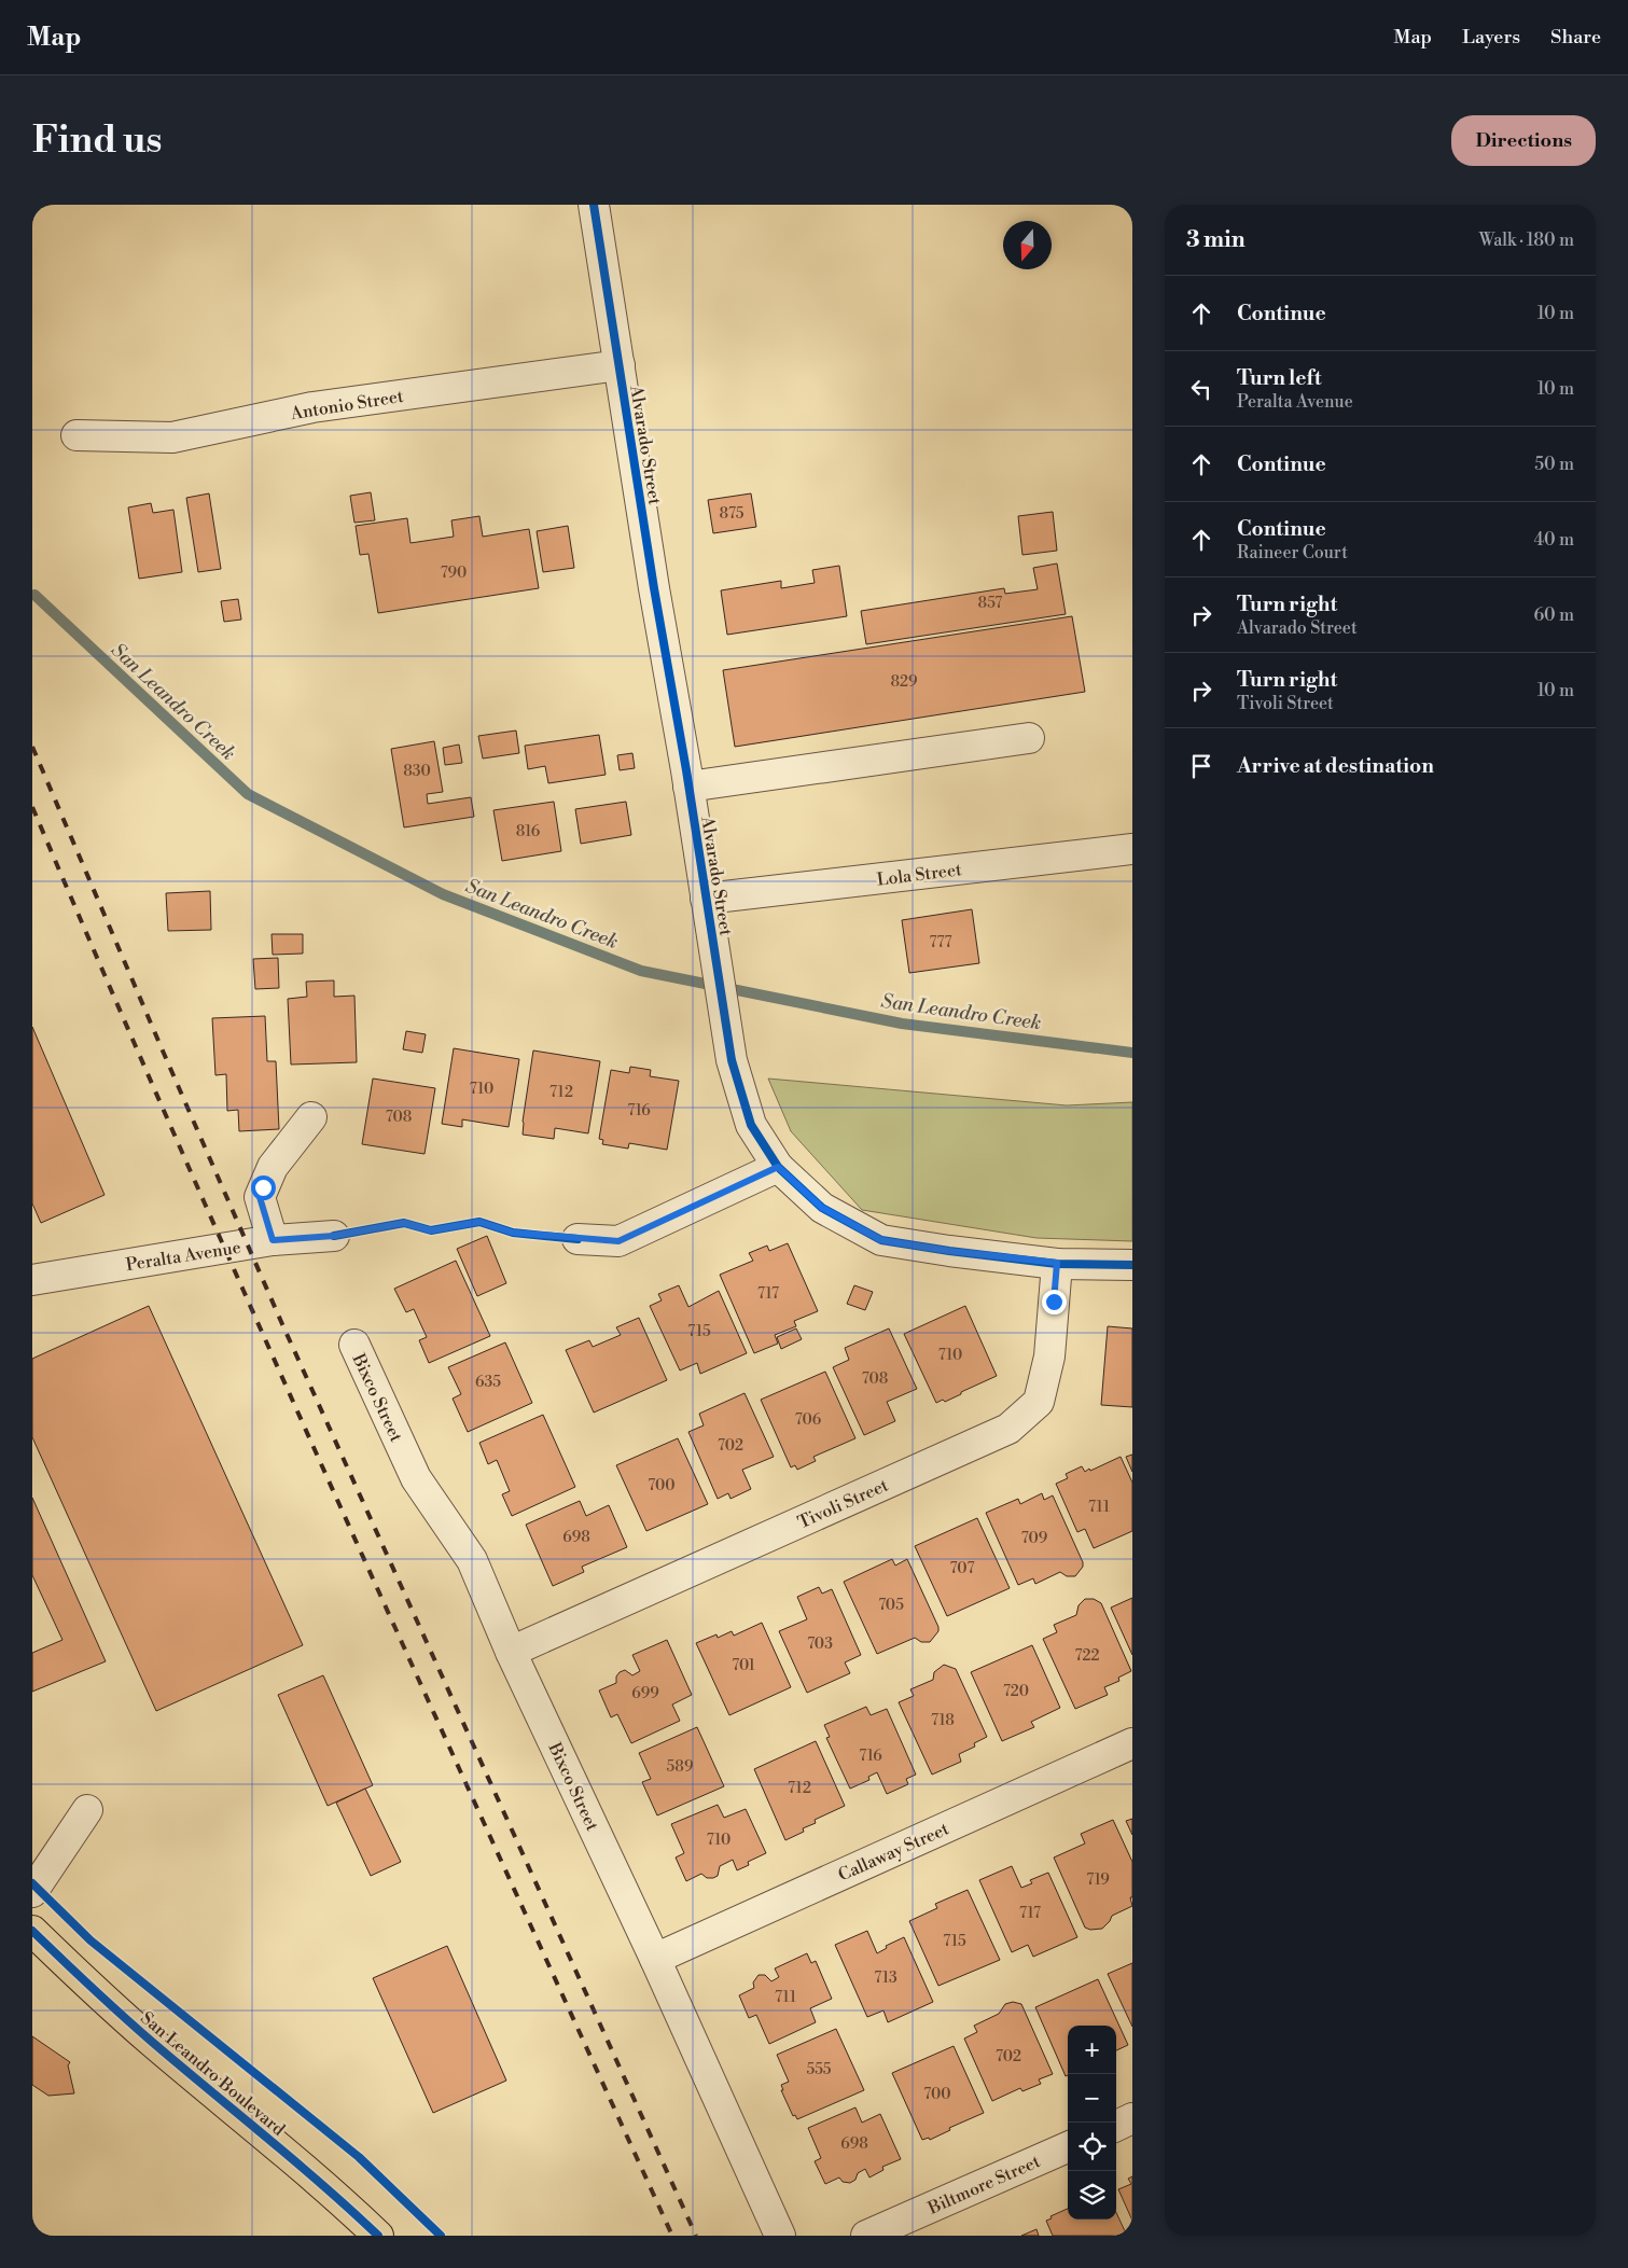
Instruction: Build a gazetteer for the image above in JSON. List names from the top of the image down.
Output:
{
  "streets": {
    "main road": ["San Leandro Boulevard"],
    "street": [
      "Antonio Street",
      "Alvarado Street",
      "Lola Street",
      "Peralta Avenue",
      "Bixco Street",
      "Tivoli Street",
      "Callaway Street",
      "Biltmore Street"
    ]
  },
  "crossings": [
    ["Antonio Street", "Alvarado Street"],
    ["Alvarado Street", "Lola Street"],
    ["Alvarado Street", "Tivoli Street"],
    ["Bixco Street", "Tivoli Street"],
    ["Bixco Street", "Callaway Street"]
  ],
  "water": ["San Leandro Creek"],
  "house_numbers": [
    "875",
    "790",
    "857",
    "829",
    "830",
    "816",
    "777",
    "710",
    "712",
    "716",
    "708",
    "717",
    "715",
    "710",
    "708",
    "635",
    "706",
    "702",
    "700",
    "711",
    "698",
    "709",
    "707",
    "705",
    "703",
    "722",
    "701",
    "720",
    "699",
    "718",
    "716",
    "589",
    "712",
    "710",
    "719",
    "717",
    "715",
    "713",
    "711",
    "702",
    "555",
    "700",
    "698"
  ],
  "north": "bottom",
  "page": {
    "header": "Map",
    "nav": ["Map", "Layers", "Share"],
    "buttons": "Directions",
    "title": "Find us",
    "heading": ["3 min", "Walk · 180 m"],
    "list": [
      ["Continue", "10 m"],
      ["Turn left", "Peralta Avenue", "10 m"],
      ["Continue", "50 m"],
      ["Continue", "Raineer Court", "40 m"],
      ["Turn right", "Alvarado Street", "60 m"],
      ["Turn right", "Tivoli Street", "10 m"],
      "Arrive at destination"
    ],
    "map_buttons": ["+", "−"]
  }
}
